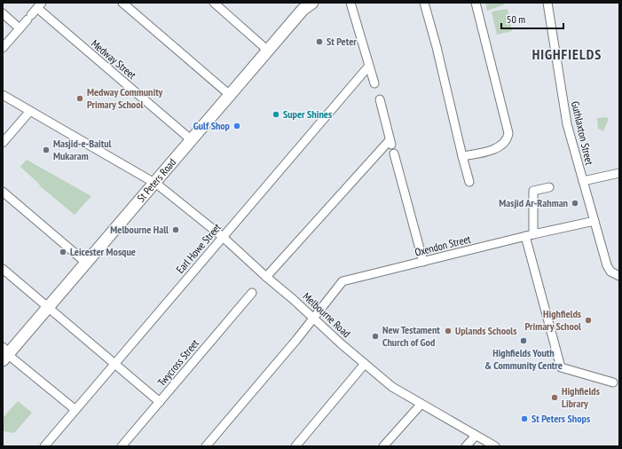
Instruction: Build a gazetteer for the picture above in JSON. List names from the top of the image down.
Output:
{
  "streets": {
    "street": [
      "Medway Street",
      "Guthlaxton Street",
      "St Peters Road",
      "Oxendon Street",
      "Earl Howe Street",
      "Melbourne Road",
      "Twycross Street"
    ]
  },
  "crossings": [
    ["Medway Street", "St Peters Road"],
    ["Guthlaxton Street", "Oxendon Street"],
    ["St Peters Road", "Melbourne Road"],
    ["Oxendon Street", "Melbourne Road"],
    ["Earl Howe Street", "Melbourne Road"]
  ],
  "districts": ["HIGHFIELDS"],
  "places": [
    "St Peter",
    "Medway Community Primary School",
    "Super Shines",
    "Gulf Shop",
    "Masjid-e-Baitul Mukaram",
    "Masjid Ar-Rahman",
    "Melbourne Hall",
    "Leicester Mosque",
    "Highfields Primary School",
    "Uplands Schools",
    "New Testament Church of God",
    "Highfields Youth & Community Centre",
    "Highfields Library",
    "St Peters Shops"
  ],
  "scale_bar": "50 m"
}
